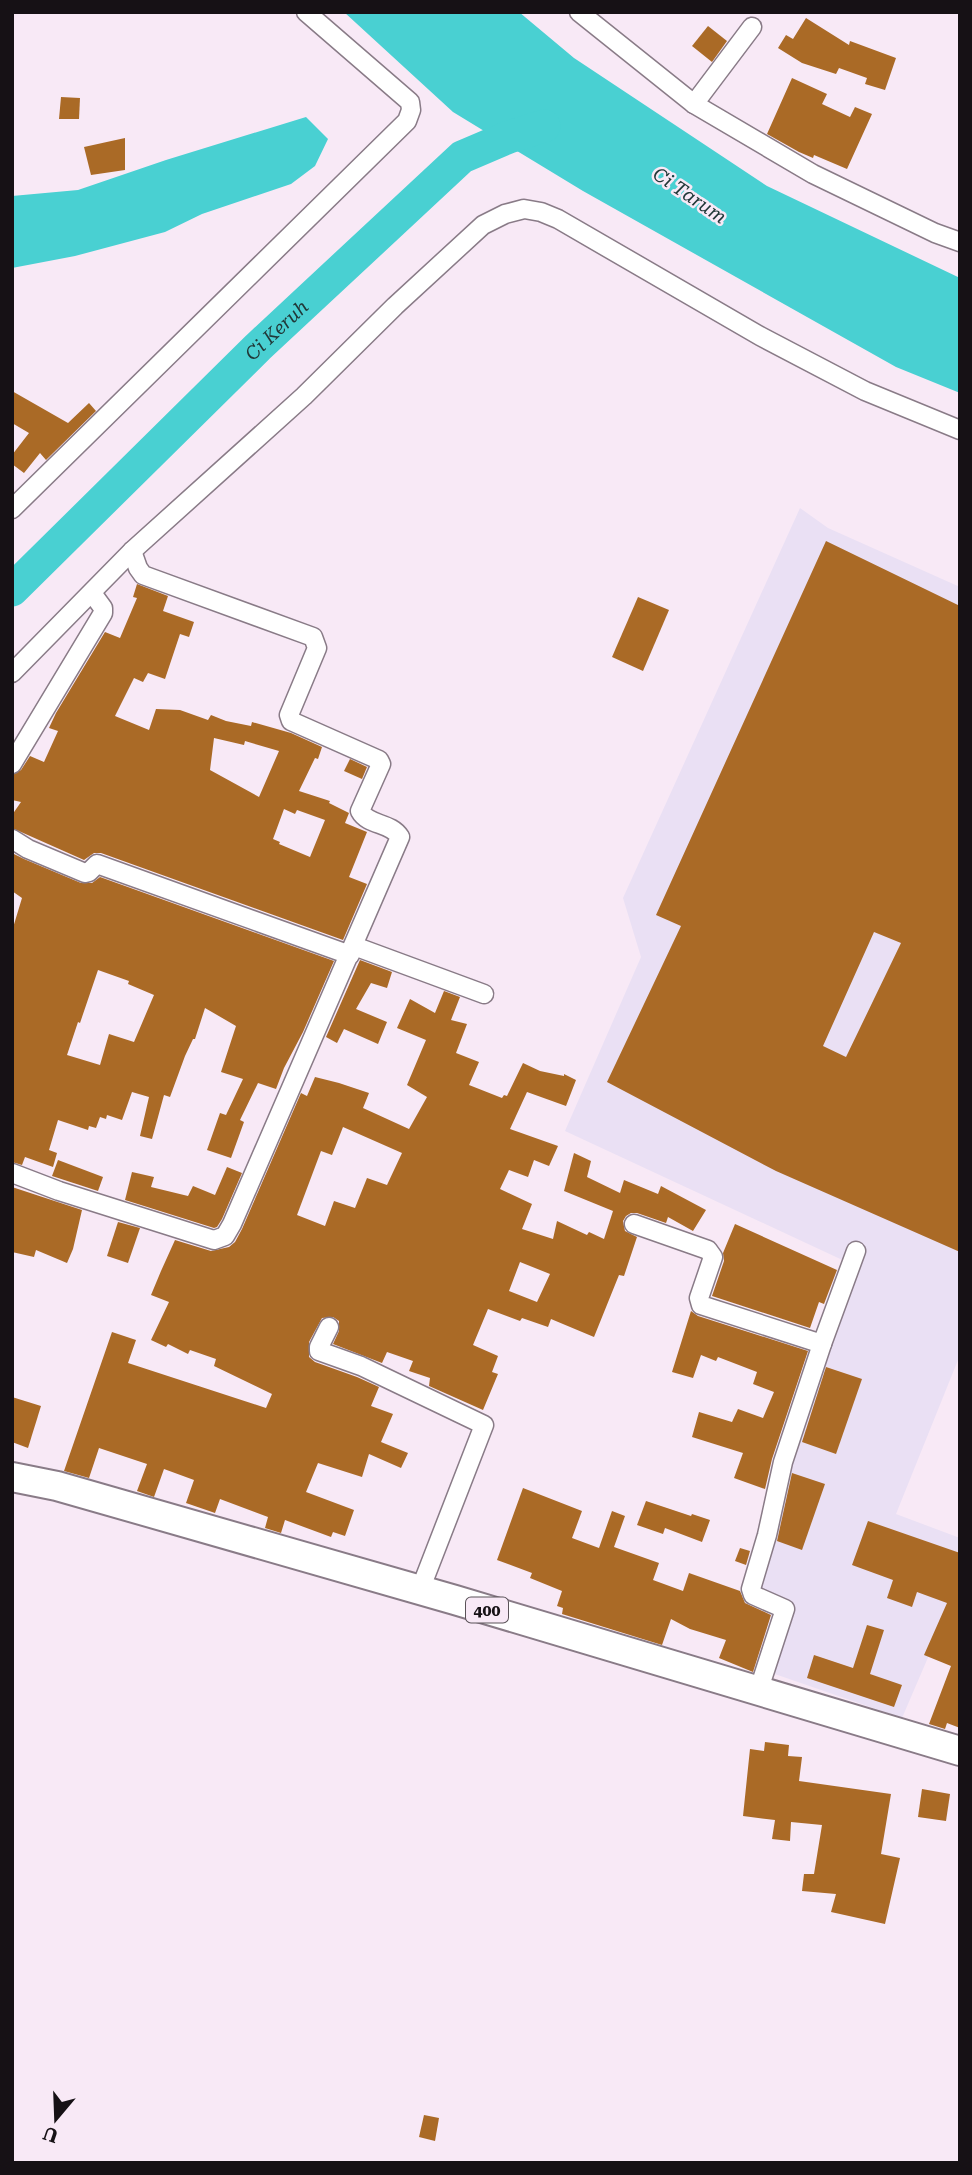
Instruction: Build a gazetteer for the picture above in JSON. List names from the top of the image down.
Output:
{
  "streets": {
    "main road": ["400"]
  },
  "water": ["Ci Tarum", "Ci Keruh"],
  "north": "bottom"
}
